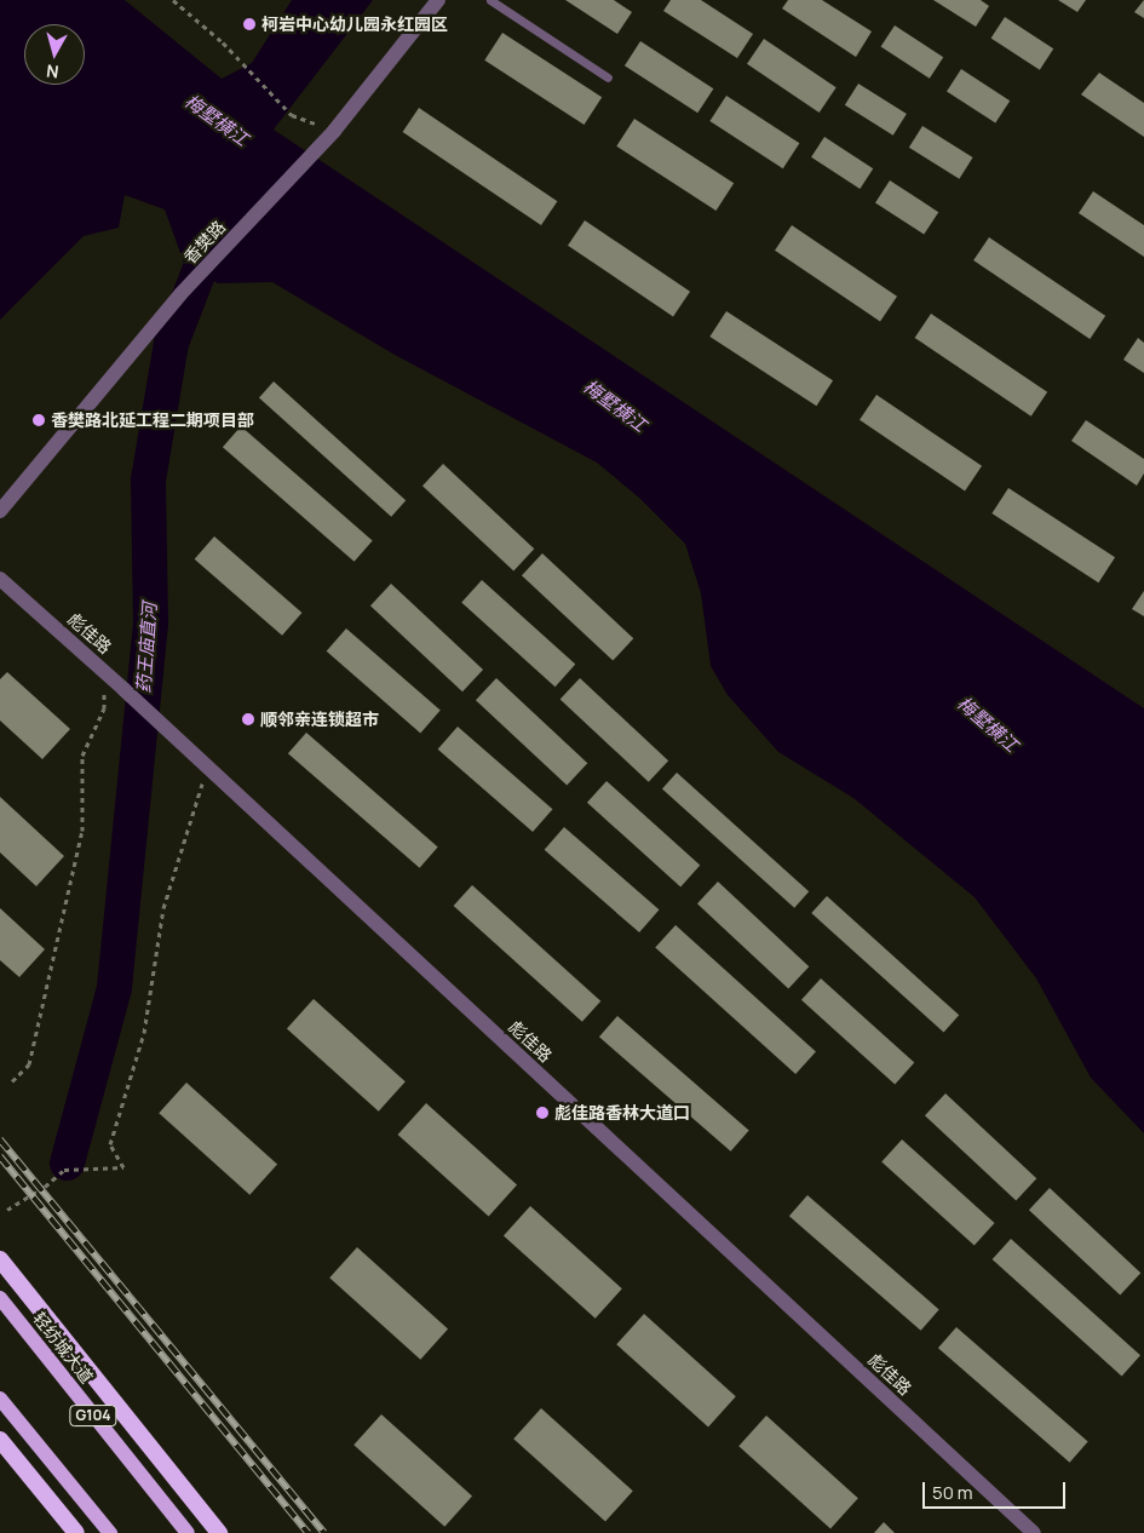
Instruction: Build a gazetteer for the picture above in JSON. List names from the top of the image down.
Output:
{
  "streets": {
    "main road": ["轻纺城大道", "G104"],
    "street": ["香樊路", "彪佳路"]
  },
  "water": ["梅墅横江", "药王庙直河"],
  "places": [
    "柯岩中心幼儿园永红园区",
    "香樊路北延工程二期项目部",
    "顺邻亲连锁超市",
    "彪佳路香林大道口"
  ],
  "scale_bar": "50 m",
  "north": "bottom"
}
